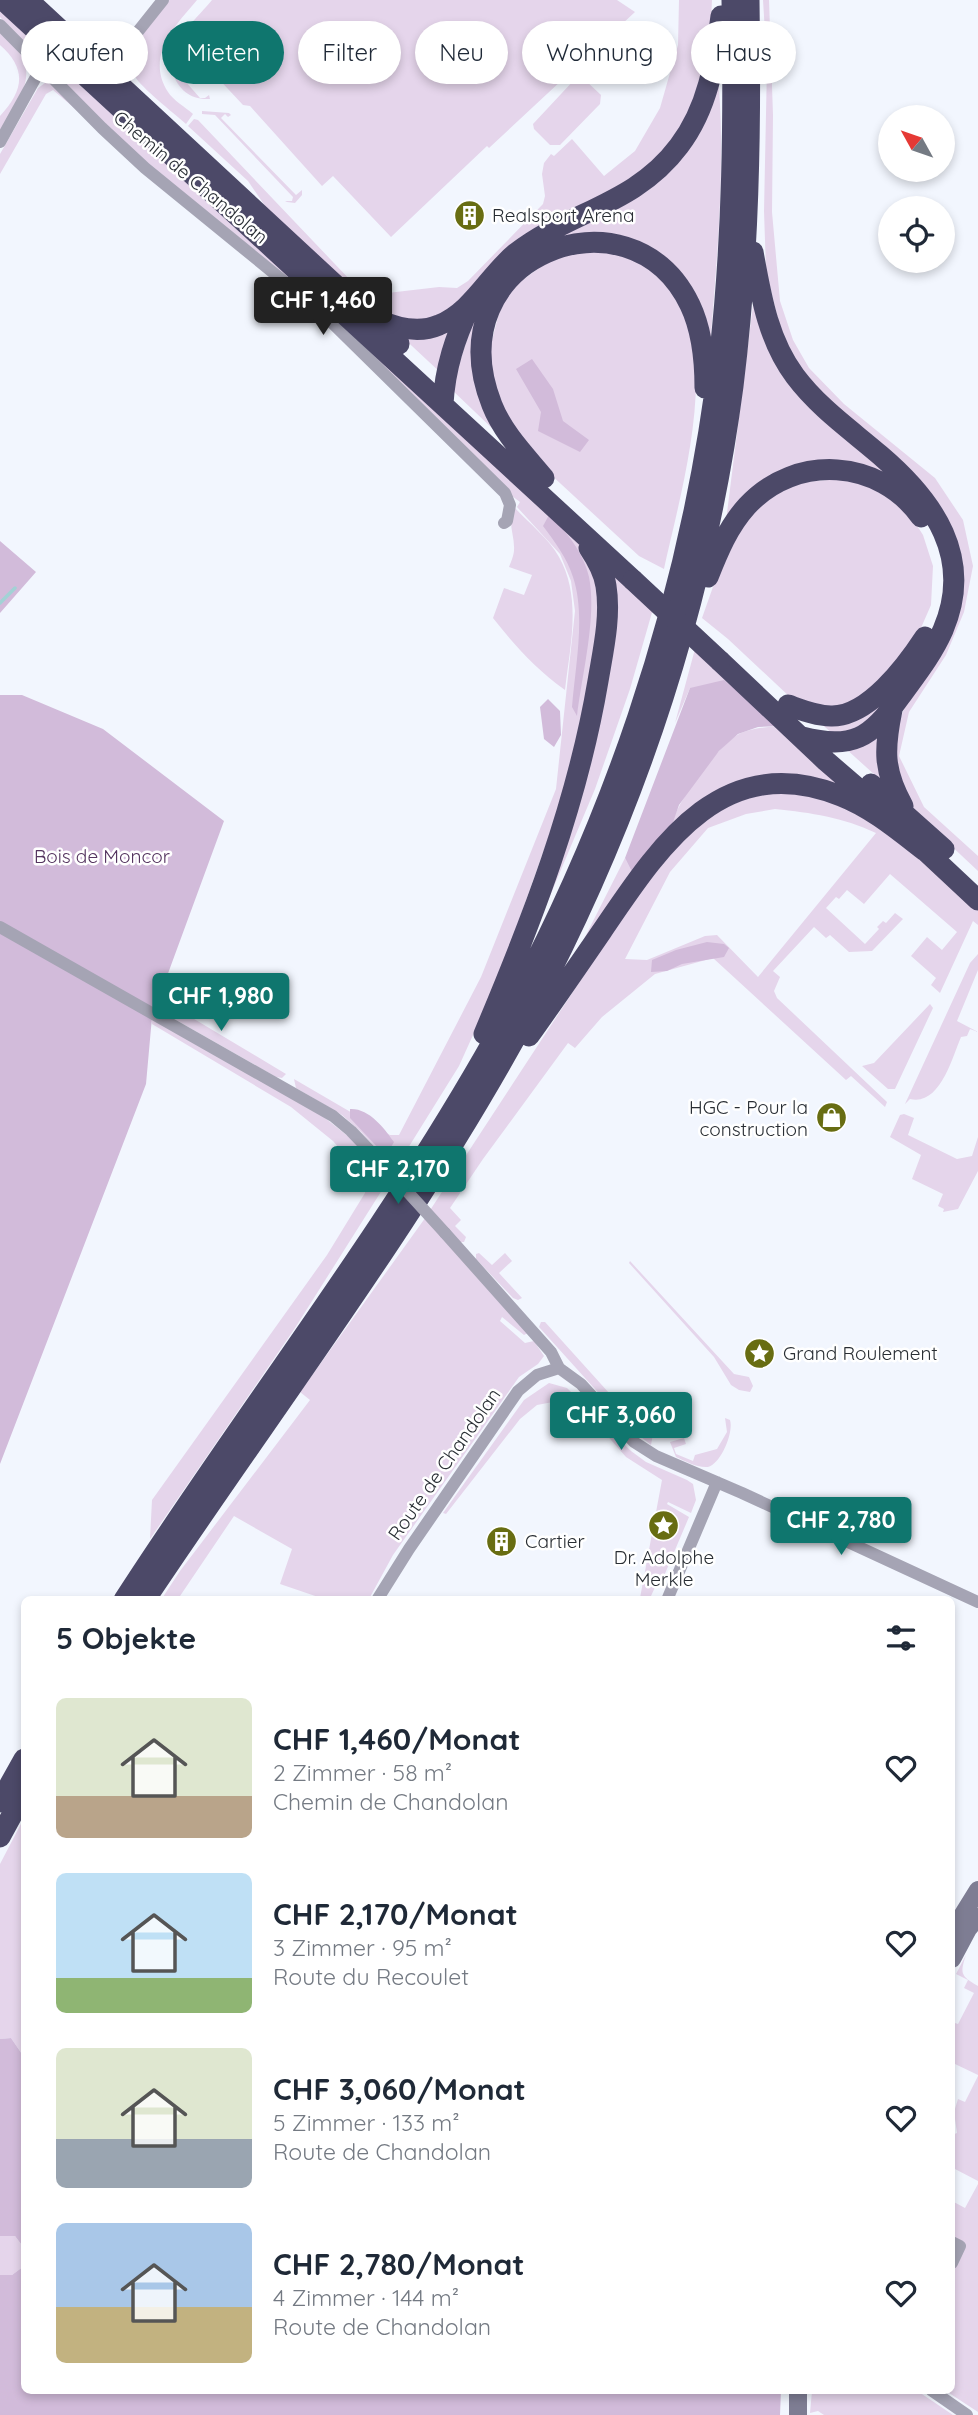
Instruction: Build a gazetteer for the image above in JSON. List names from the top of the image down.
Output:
{
  "streets": {
    "street": ["Chemin de Chandolan", "Route de Chandolan"]
  },
  "parks": ["Bois de Moncor"],
  "places": {
    "building": ["Realsport Arena", "Cartier"],
    "shop": ["HGC - Pour la construction"],
    "place": ["Grand Roulement", "Dr. Adolphe Merkle"]
  },
  "north": "top left",
  "page": {
    "chip": [
      "Kaufen",
      "Mieten",
      "Filter",
      "Neu",
      "Wohnung",
      "Haus"
    ],
    "price": [
      "CHF 1,460",
      "CHF 1,980",
      "CHF 2,170",
      "CHF 3,060",
      "CHF 2,780"
    ],
    "heading": "5 Objekte",
    "list": [
      {
        "name": "CHF 1,460/Monat",
        "note": "2 Zimmer · 58 m² · Chemin de Chandolan"
      },
      {
        "name": "CHF 2,170/Monat",
        "note": "3 Zimmer · 95 m² · Route du Recoulet"
      },
      {
        "name": "CHF 3,060/Monat",
        "note": "5 Zimmer · 133 m² · Route de Chandolan"
      },
      {
        "name": "CHF 2,780/Monat",
        "note": "4 Zimmer · 144 m² · Route de Chandolan"
      }
    ]
  }
}
